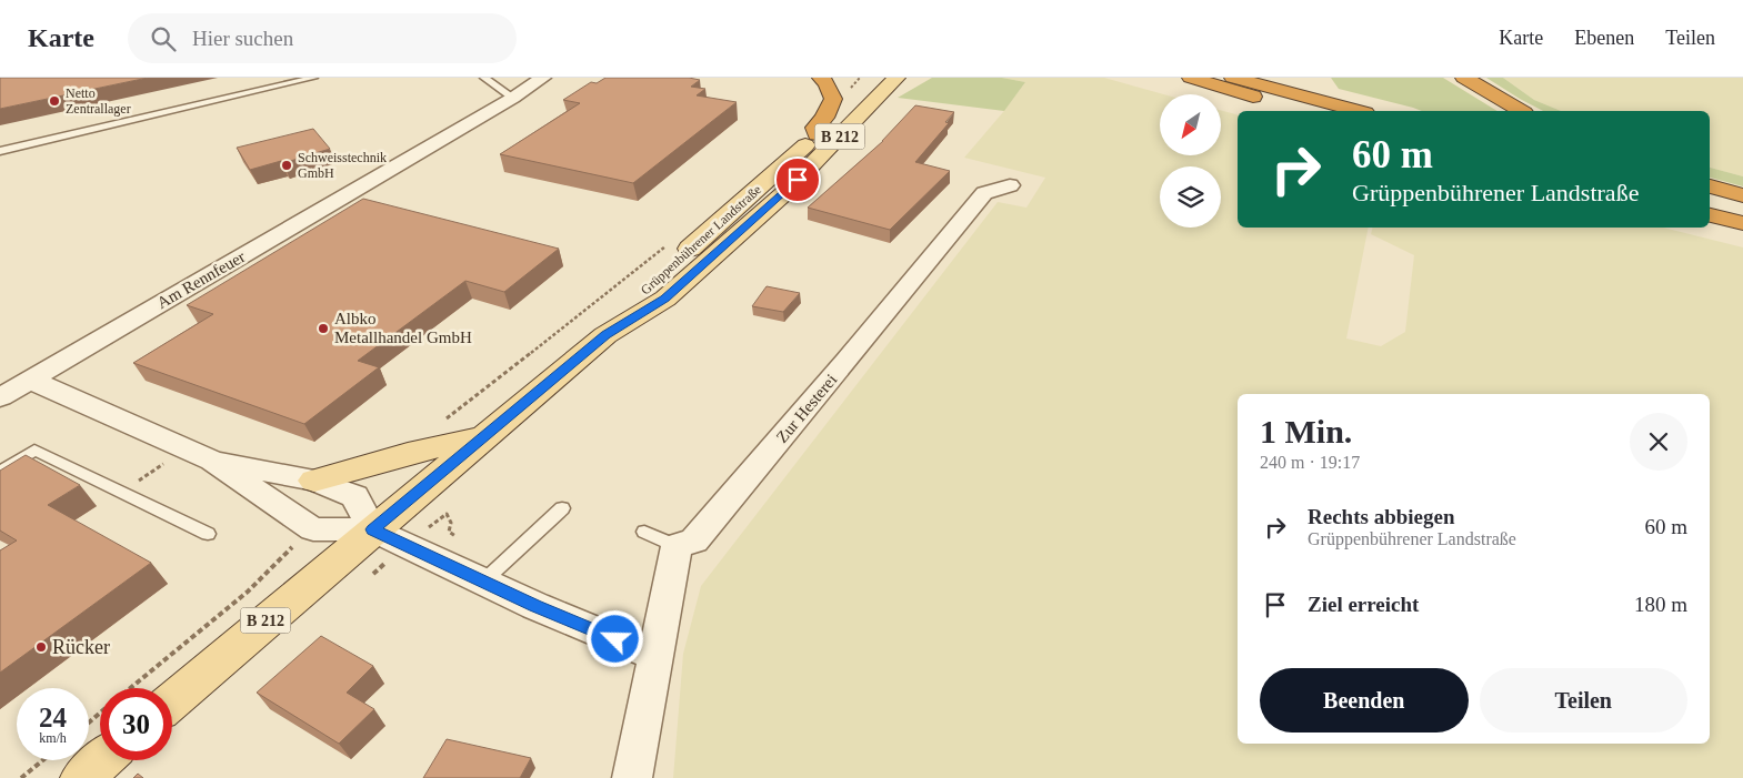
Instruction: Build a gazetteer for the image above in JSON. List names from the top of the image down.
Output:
{
  "streets": {
    "main road": ["B 212", "Grüppenbührener Landstraße"],
    "street": ["Am Rennfeuer", "Zur Hesterei"]
  },
  "places": [
    "Netto Zentrallager",
    "Schweisstechnik GmbH",
    "Albko Metallhandel GmbH",
    "Rücker"
  ],
  "north": "bottom left",
  "page": {
    "header": "Karte",
    "search": "Hier suchen",
    "nav": ["Karte", "Ebenen", "Teilen"],
    "turn": ["60 m", "Grüppenbührener Landstraße"],
    "heading": ["1 Min.", "240 m · 19:17"],
    "list": [
      {
        "name": "Rechts abbiegen",
        "note": "Grüppenbührener Landstraße",
        "value": "60 m"
      },
      {
        "name": "Ziel erreicht",
        "value": "180 m"
      }
    ],
    "buttons": ["Beenden", "Teilen"],
    "speed": "24 km/h",
    "limit": "30"
  }
}
